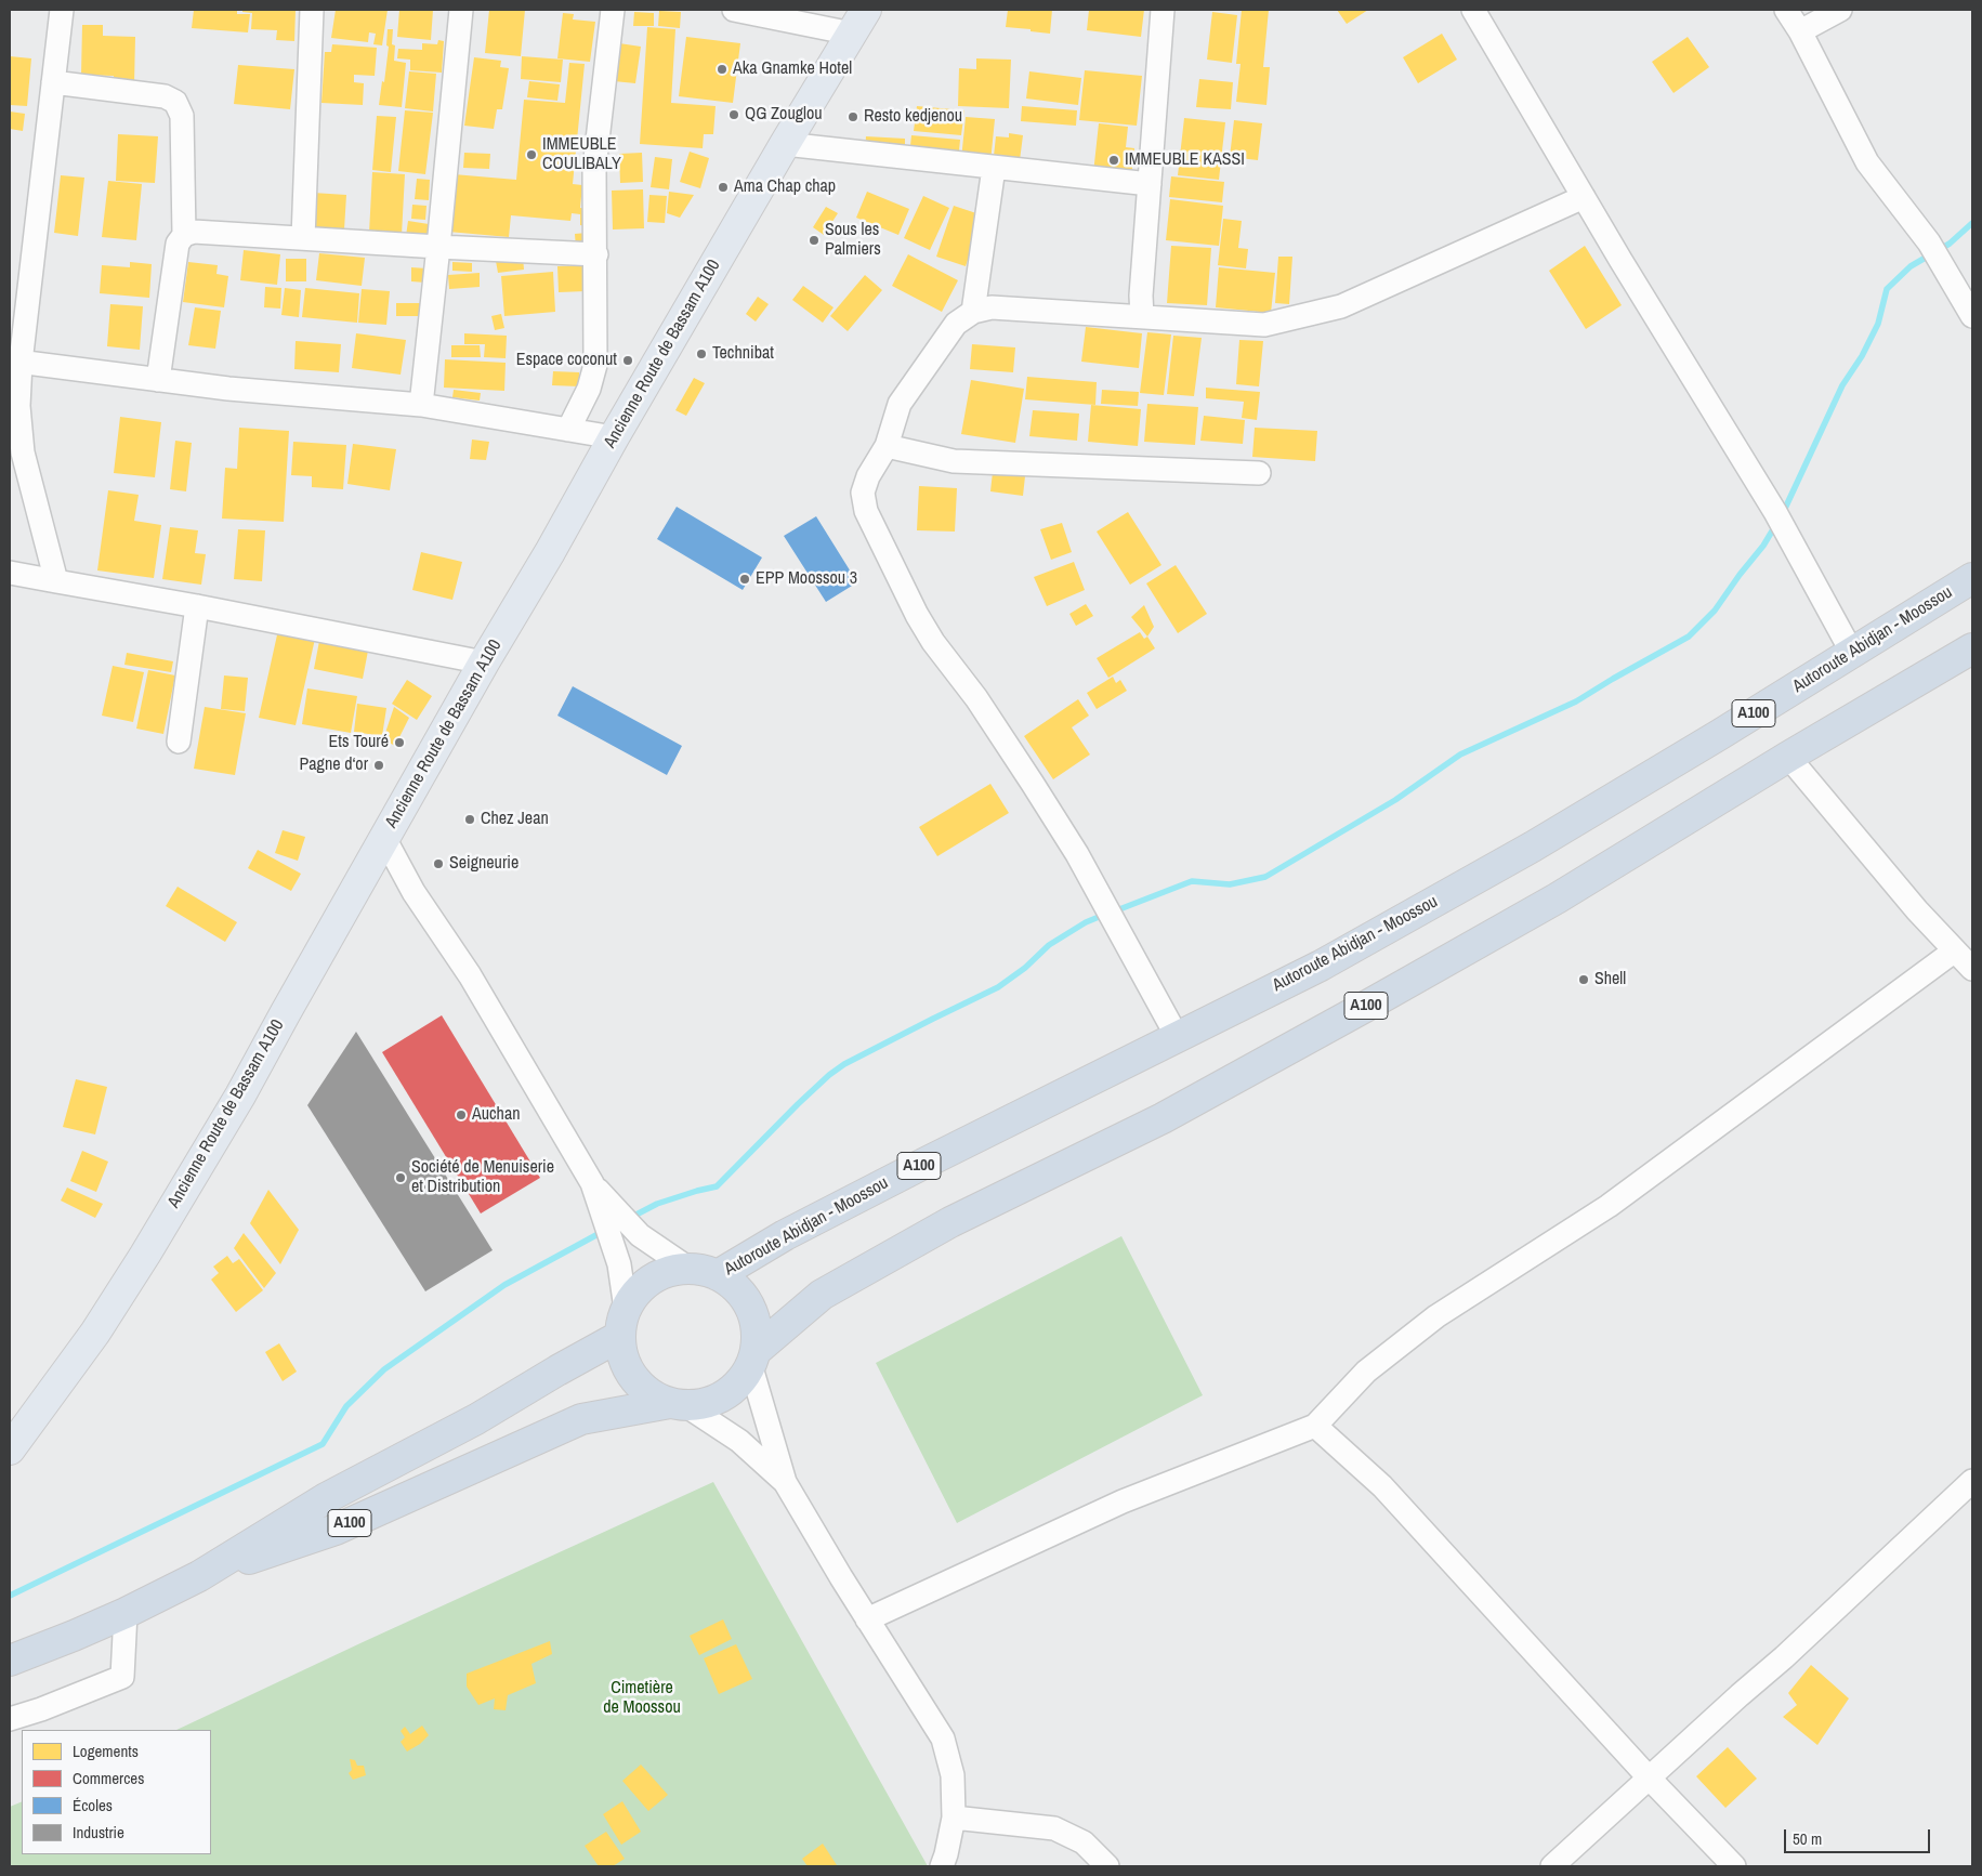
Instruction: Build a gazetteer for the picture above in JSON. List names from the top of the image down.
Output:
{
  "streets": {
    "highway": ["Autoroute Abidjan - Moossou", "A100"],
    "main road": ["Ancienne Route de Bassam A100"]
  },
  "crossings": [
    ["Autoroute Abidjan - Moossou", "A100"]
  ],
  "parks": ["Cimetière de Moossou"],
  "places": [
    "Aka Gnamke Hotel",
    "QG Zouglou",
    "Resto kedjenou",
    "IMMEUBLE COULIBALY",
    "IMMEUBLE KASSI",
    "Ama Chap chap",
    "Sous les Palmiers",
    "Technibat",
    "Espace coconut",
    "EPP Moossou 3",
    "Ets Touré",
    "Pagne d‘or",
    "Chez Jean",
    "Seigneurie",
    "Shell",
    "Auchan",
    "Société de Menuiserie et Distribution"
  ],
  "legend": [
    "Logements",
    "Commerces",
    "Écoles",
    "Industrie"
  ],
  "scale_bar": "50 m"
}
